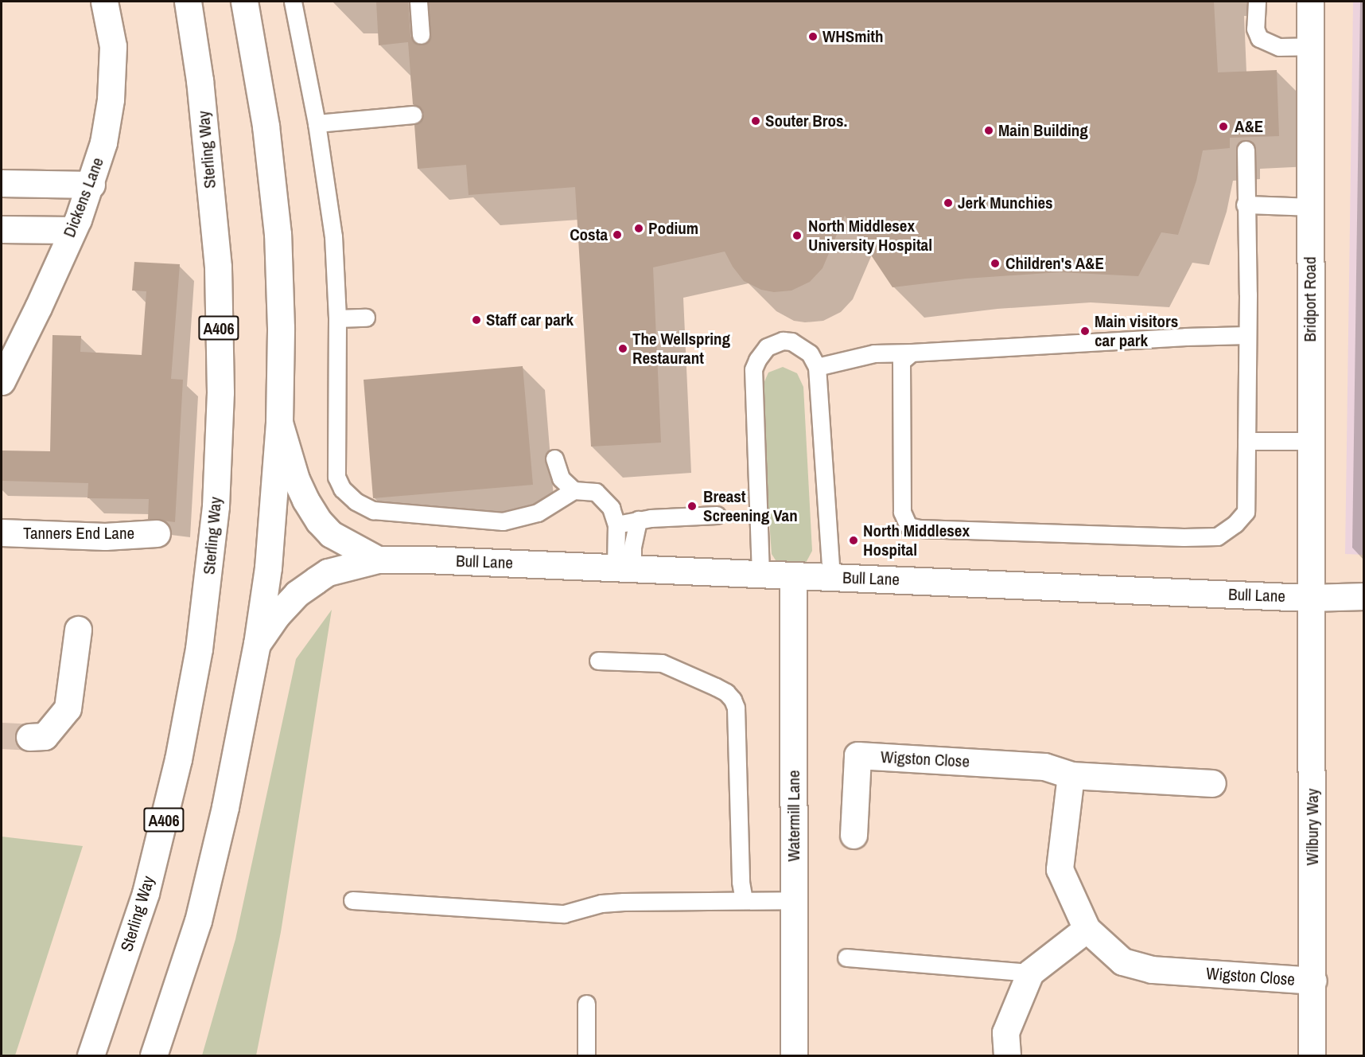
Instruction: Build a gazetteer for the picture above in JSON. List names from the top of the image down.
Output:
{
  "streets": {
    "main road": [
      "Sterling Way",
      "Dickens Lane",
      "Bridport Road",
      "A406",
      "Tanners End Lane",
      "Bull Lane",
      "Wigston Close",
      "Watermill Lane",
      "Wilbury Way"
    ]
  },
  "crossings": [
    ["Sterling Way", "A406"],
    ["Bridport Road", "Bull Lane"],
    ["Bridport Road", "Wilbury Way"],
    ["Bull Lane", "Watermill Lane"],
    ["Bull Lane", "Wilbury Way"],
    ["Wigston Close", "Wilbury Way"]
  ],
  "places": [
    "WHSmith",
    "Souter Bros.",
    "A&E",
    "Main Building",
    "Jerk Munchies",
    "Podium",
    "Costa",
    "North Middlesex University Hospital",
    "Children's A&E",
    "Staff car park",
    "Main visitors car park",
    "The Wellspring Restaurant",
    "Breast Screening Van",
    "North Middlesex Hospital"
  ]
}
